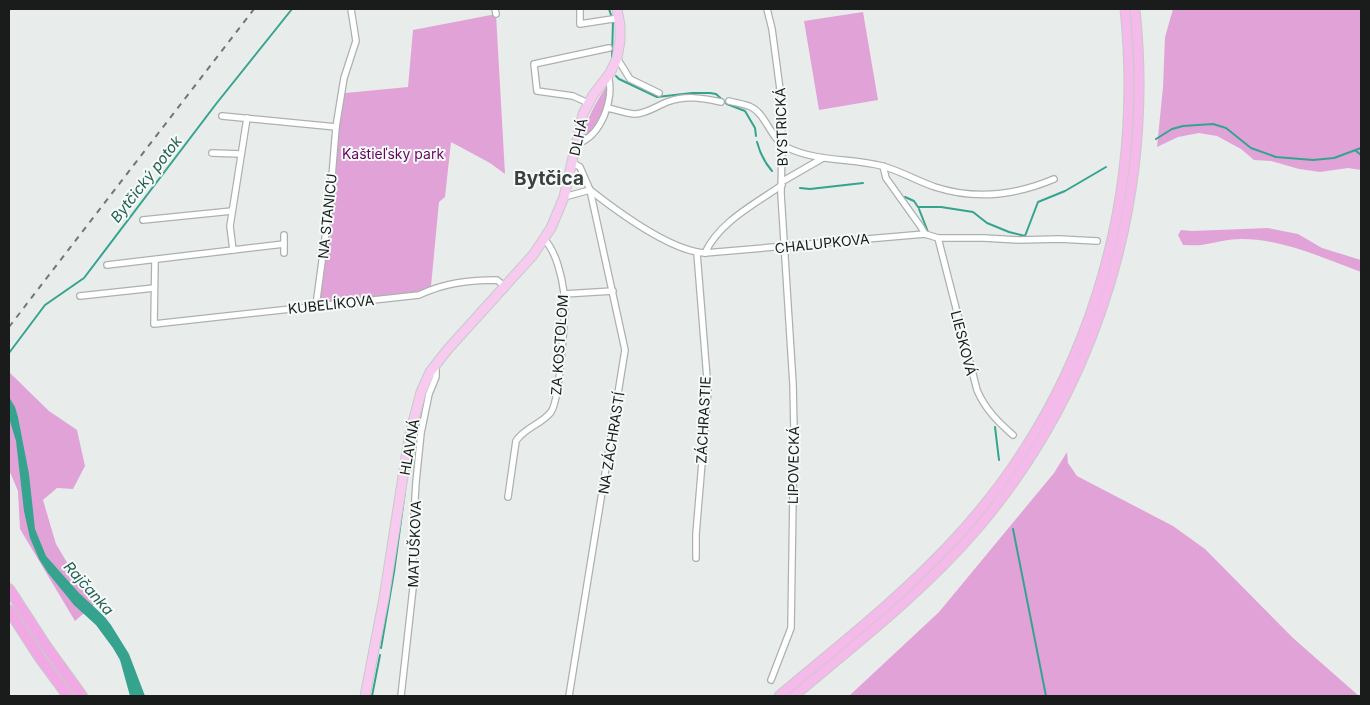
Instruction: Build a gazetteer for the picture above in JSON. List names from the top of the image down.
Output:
{
  "streets": {
    "main road": ["DLHÁ", "HLAVNÁ"],
    "street": [
      "BYSTRICKÁ",
      "NA STANICU",
      "CHALUPKOVA",
      "KUBELÍKOVA",
      "LIESKOVÁ",
      "ZA KOSTOLOM",
      "ZÁCHRASTIE",
      "NA ZÁCHRASTÍ",
      "LIPOVECKÁ",
      "MATUŠKOVA"
    ]
  },
  "crossings": [
    ["BYSTRICKÁ", "CHALUPKOVA"],
    ["BYSTRICKÁ", "LIPOVECKÁ"],
    ["DLHÁ", "ZA KOSTOLOM"],
    ["DLHÁ", "NA ZÁCHRASTÍ"],
    ["DLHÁ", "HLAVNÁ"],
    ["NA STANICU", "KUBELÍKOVA"],
    ["CHALUPKOVA", "LIESKOVÁ"],
    ["CHALUPKOVA", "ZÁCHRASTIE"],
    ["CHALUPKOVA", "NA ZÁCHRASTÍ"],
    ["CHALUPKOVA", "LIPOVECKÁ"],
    ["KUBELÍKOVA", "HLAVNÁ"],
    ["ZA KOSTOLOM", "HLAVNÁ"],
    ["HLAVNÁ", "MATUŠKOVA"]
  ],
  "districts": ["Bytčica"],
  "water": ["Bytčický potok", "Rajčanka"],
  "parks": ["Kaštieľsky park"]
}
